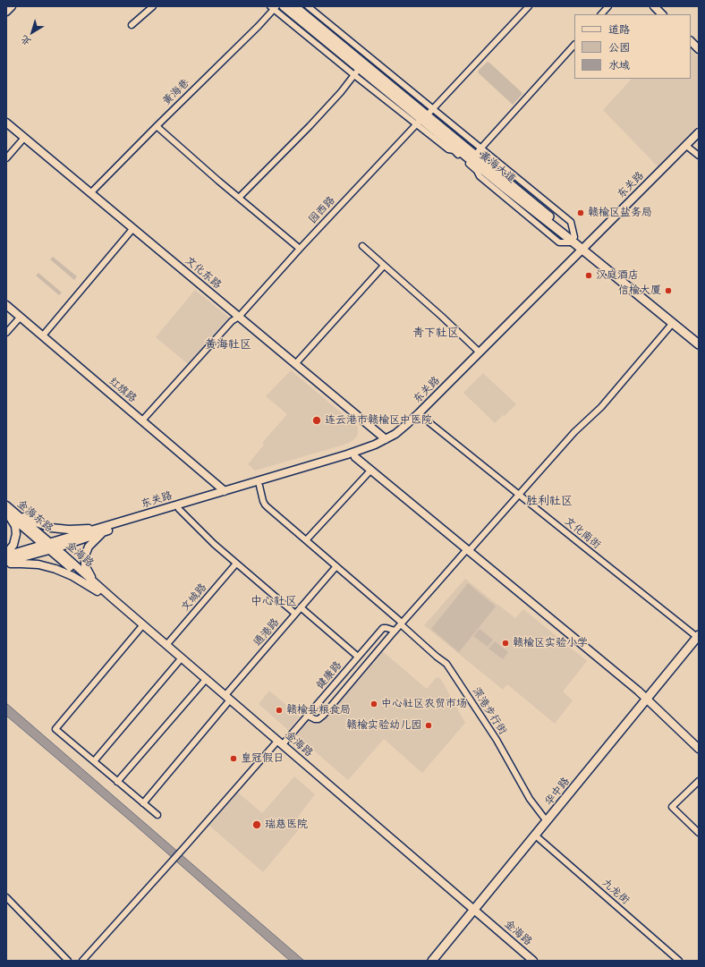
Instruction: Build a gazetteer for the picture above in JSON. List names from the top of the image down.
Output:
{
  "streets": {
    "main road": [
      "黄海大道",
      "东关路",
      "文化东路",
      "红旗路",
      "金海东路",
      "金海路",
      "华中路"
    ],
    "street": [
      "黄海巷",
      "园西路",
      "文化南街",
      "文城路",
      "通港路",
      "健康路",
      "深港步行街",
      "九龙街"
    ]
  },
  "crossings": [
    ["黄海巷", "文化东路"],
    ["黄海大道", "东关路"],
    ["黄海大道", "园西路"],
    ["东关路", "文化东路"],
    ["东关路", "红旗路"],
    ["东关路", "金海东路"],
    ["东关路", "文化南街"],
    ["东关路", "金海路"],
    ["东关路", "深港步行街"],
    ["园西路", "文化东路"],
    ["园西路", "红旗路"],
    ["金海东路", "金海路"],
    ["文化南街", "华中路"],
    ["金海路", "文城路"],
    ["金海路", "通港路"],
    ["金海路", "健康路"],
    ["金海路", "华中路"],
    ["通港路", "深港步行街"],
    ["深港步行街", "华中路"],
    ["华中路", "九龙街"]
  ],
  "districts": [
    "青下社区",
    "黄海社区",
    "胜利社区",
    "中心社区"
  ],
  "places": [
    "赣榆区盐务局",
    "汉庭酒店",
    "信榆大厦",
    "连云港市赣榆区中医院",
    "赣榆区实验小学",
    "中心社区农贸市场",
    "赣榆县粮食局",
    "赣榆实验幼儿园",
    "皇冠假日",
    "瑞慈医院"
  ],
  "legend": ["道路", "公园", "水域"],
  "north": "bottom left"
}
